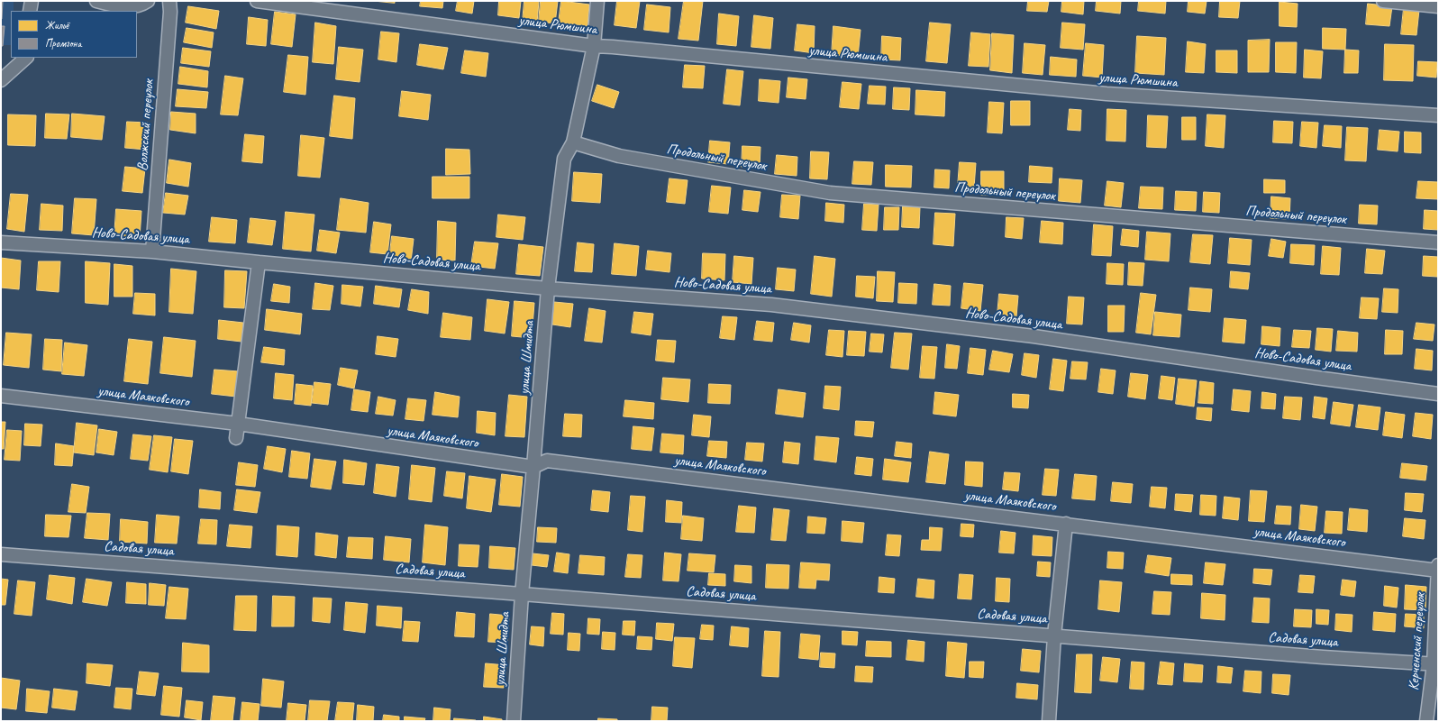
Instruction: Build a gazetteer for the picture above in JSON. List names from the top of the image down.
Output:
{
  "streets": {
    "street": [
      "улица Рюмшина",
      "Волжский переулок",
      "Продольный переулок",
      "Ново-Садовая улица",
      "улица Шмидта",
      "улица Маяковского",
      "Садовая улица",
      "Керченский переулок"
    ]
  },
  "crossings": [
    ["улица Рюмшина", "улица Шмидта"],
    ["Волжский переулок", "Ново-Садовая улица"],
    ["Продольный переулок", "улица Шмидта"],
    ["Ново-Садовая улица", "улица Шмидта"],
    ["улица Шмидта", "улица Маяковского"],
    ["улица Шмидта", "Садовая улица"],
    ["улица Маяковского", "Керченский переулок"],
    ["Садовая улица", "Керченский переулок"]
  ],
  "legend": ["Жильё", "Промзона"]
}
